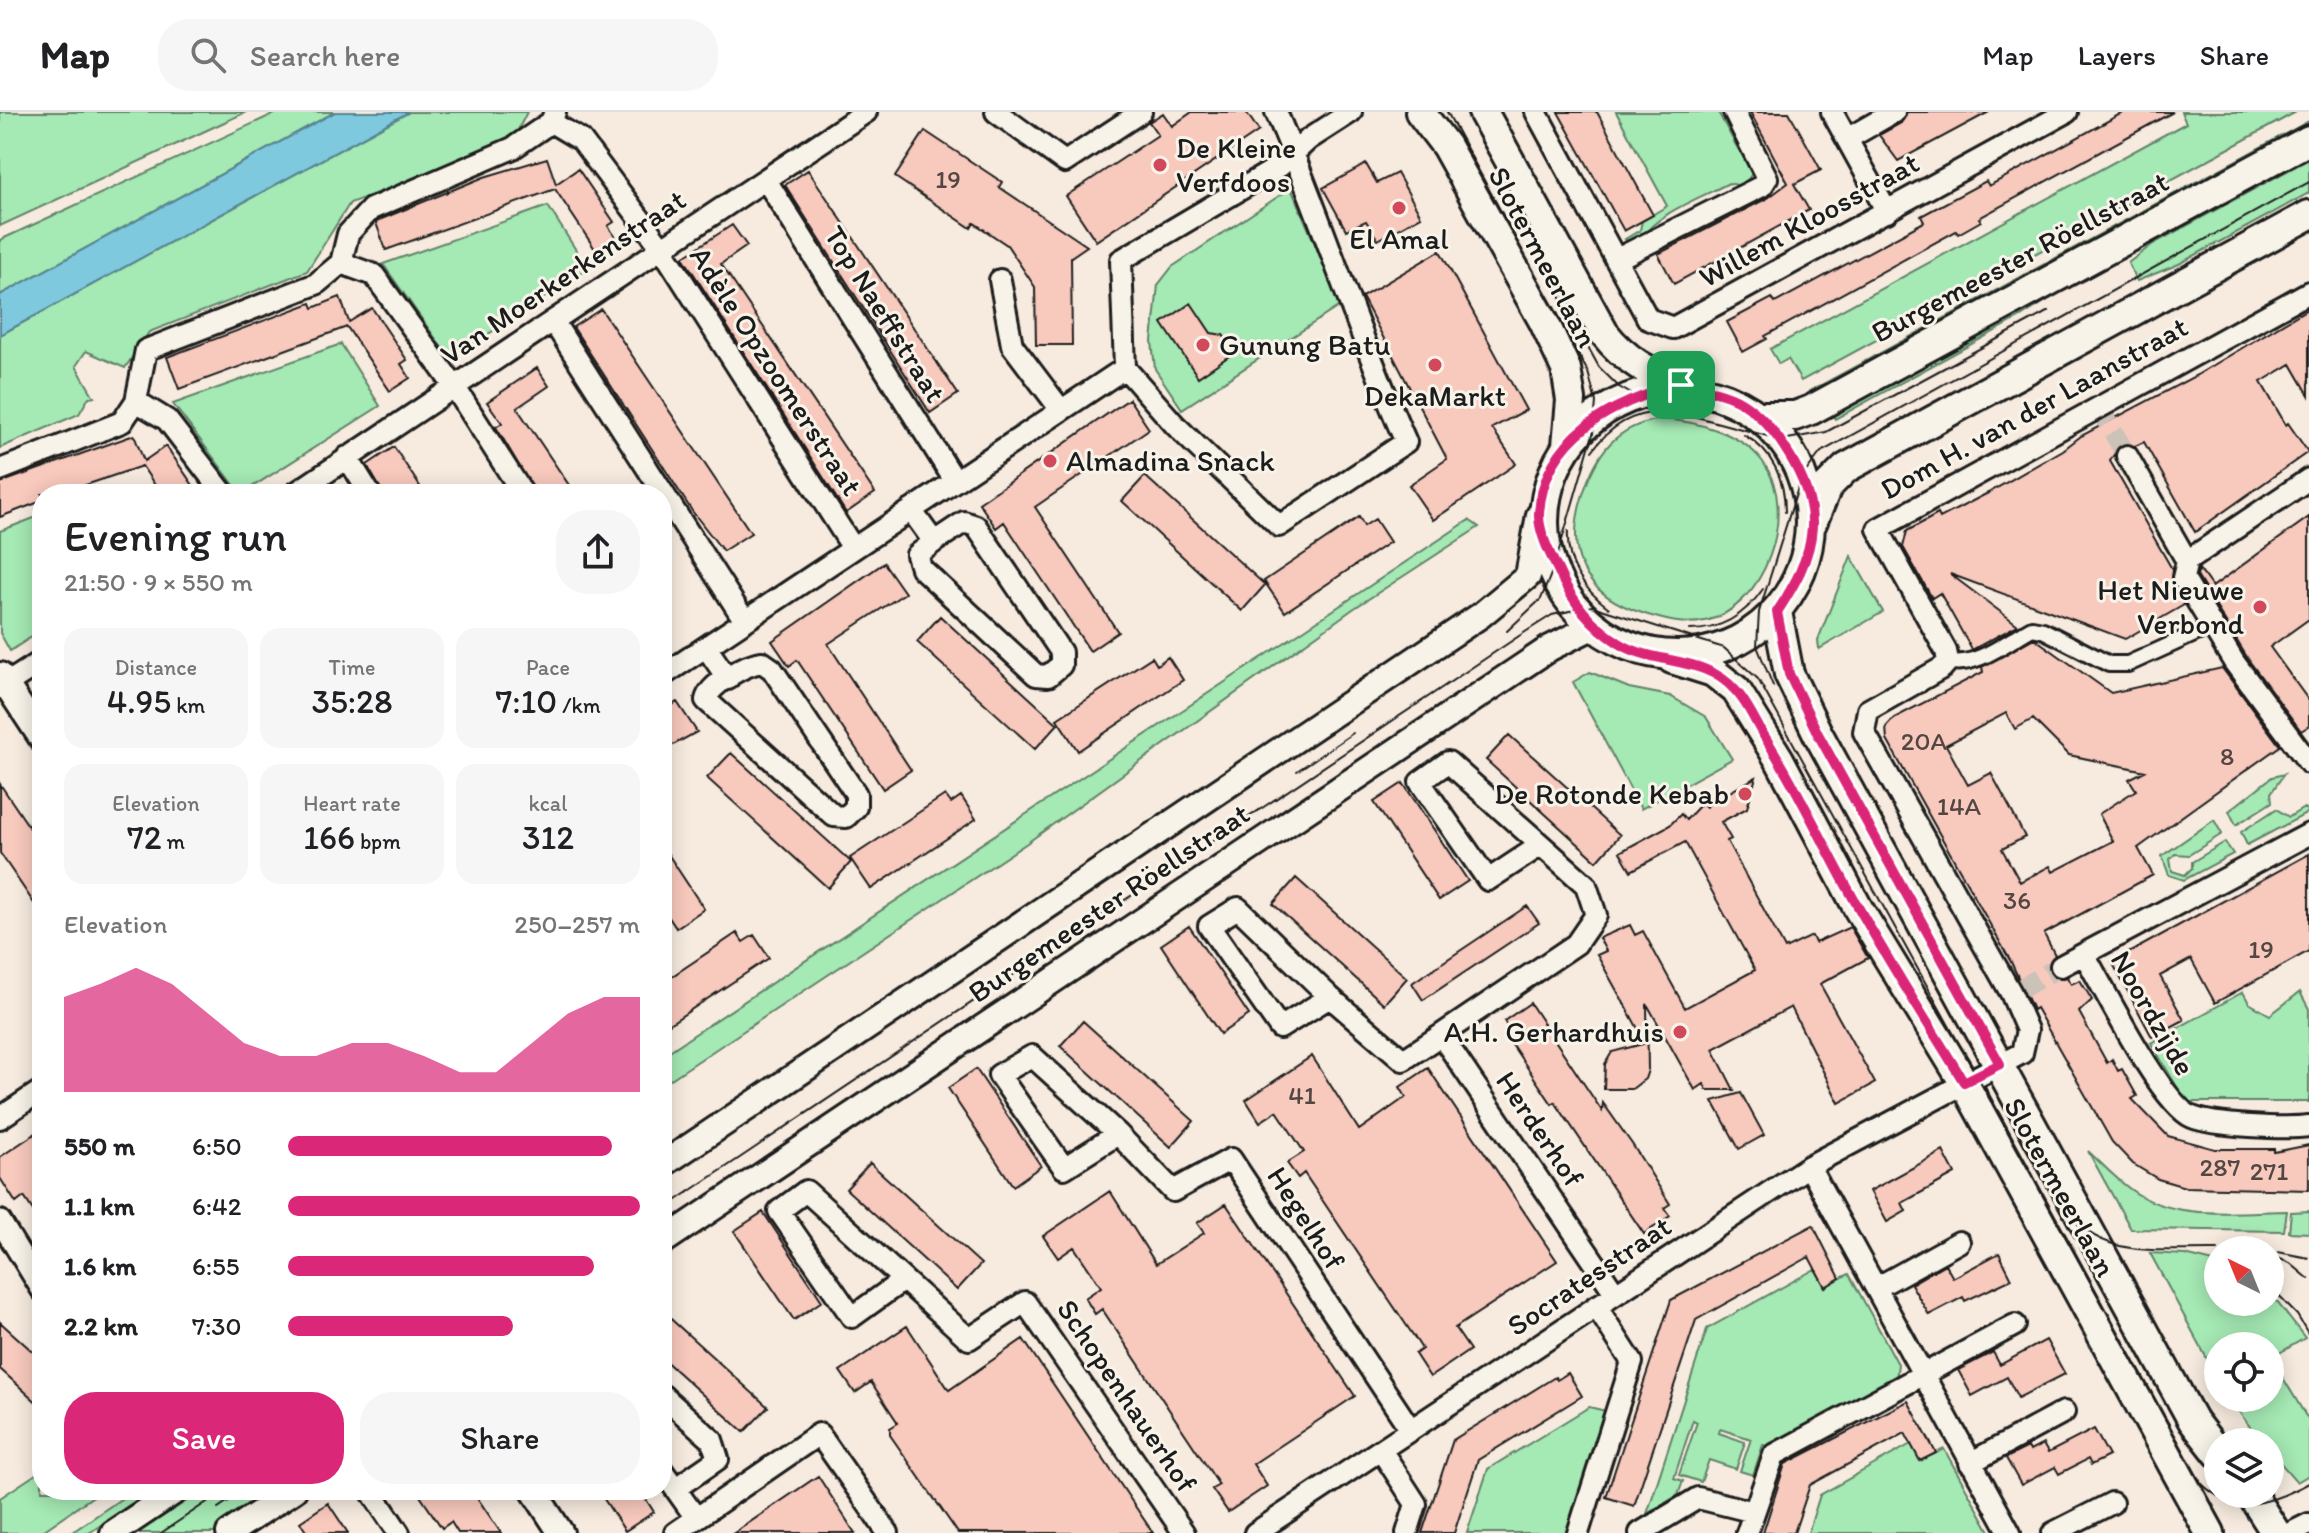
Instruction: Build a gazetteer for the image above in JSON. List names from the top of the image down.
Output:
{
  "streets": {
    "main road": ["Slotermeerlaan", "Burgemeester Röellstraat"],
    "street": [
      "Willem Kloosstraat",
      "Van Moerkerkenstraat",
      "Top Naeffstraat",
      "Adèle Opzoomerstraat",
      "Dom H. van der Laanstraat",
      "Noordzijde",
      "Herderhof",
      "Hegelhof",
      "Socratesstraat",
      "Schopenhauerhof"
    ]
  },
  "crossings": [
    ["Willem Kloosstraat", "Slotermeerlaan"],
    ["Slotermeerlaan", "Burgemeester Röellstraat"],
    ["Slotermeerlaan", "Dom H. van der Laanstraat"],
    ["Slotermeerlaan", "Socratesstraat"],
    ["Van Moerkerkenstraat", "Top Naeffstraat"],
    ["Van Moerkerkenstraat", "Adèle Opzoomerstraat"],
    ["Herderhof", "Socratesstraat"],
    ["Hegelhof", "Socratesstraat"]
  ],
  "places": [
    "De Kleine Verfdoos",
    "El Amal",
    "Gunung Batu",
    "DekaMarkt",
    "Almadina Snack",
    "Het Nieuwe Verbond",
    "De Rotonde Kebab",
    "A.H. Gerhardhuis"
  ],
  "house_numbers": [
    "19",
    "20A",
    "8",
    "14A",
    "36",
    "19",
    "41",
    "287",
    "271"
  ],
  "north": "top left",
  "page": {
    "header": "Map",
    "search": "Search here",
    "nav": ["Map", "Layers", "Share"],
    "heading": ["Evening run", "21:50 · 9 × 550 m"],
    "stats": [
      ["Distance", "4.95 km"],
      ["Time", "35:28"],
      ["Pace", "7:10 /km"],
      ["Elevation", "72 m"],
      ["Heart rate", "166 bpm"],
      ["kcal", "312"]
    ],
    "chart": ["Elevation", "250–257 m"],
    "list": [
      {
        "name": "550 m",
        "note": "6:50"
      },
      {
        "name": "1.1 km",
        "note": "6:42"
      },
      {
        "name": "1.6 km",
        "note": "6:55"
      },
      {
        "name": "2.2 km",
        "note": "7:30"
      }
    ],
    "buttons": ["Save", "Share"]
  }
}
